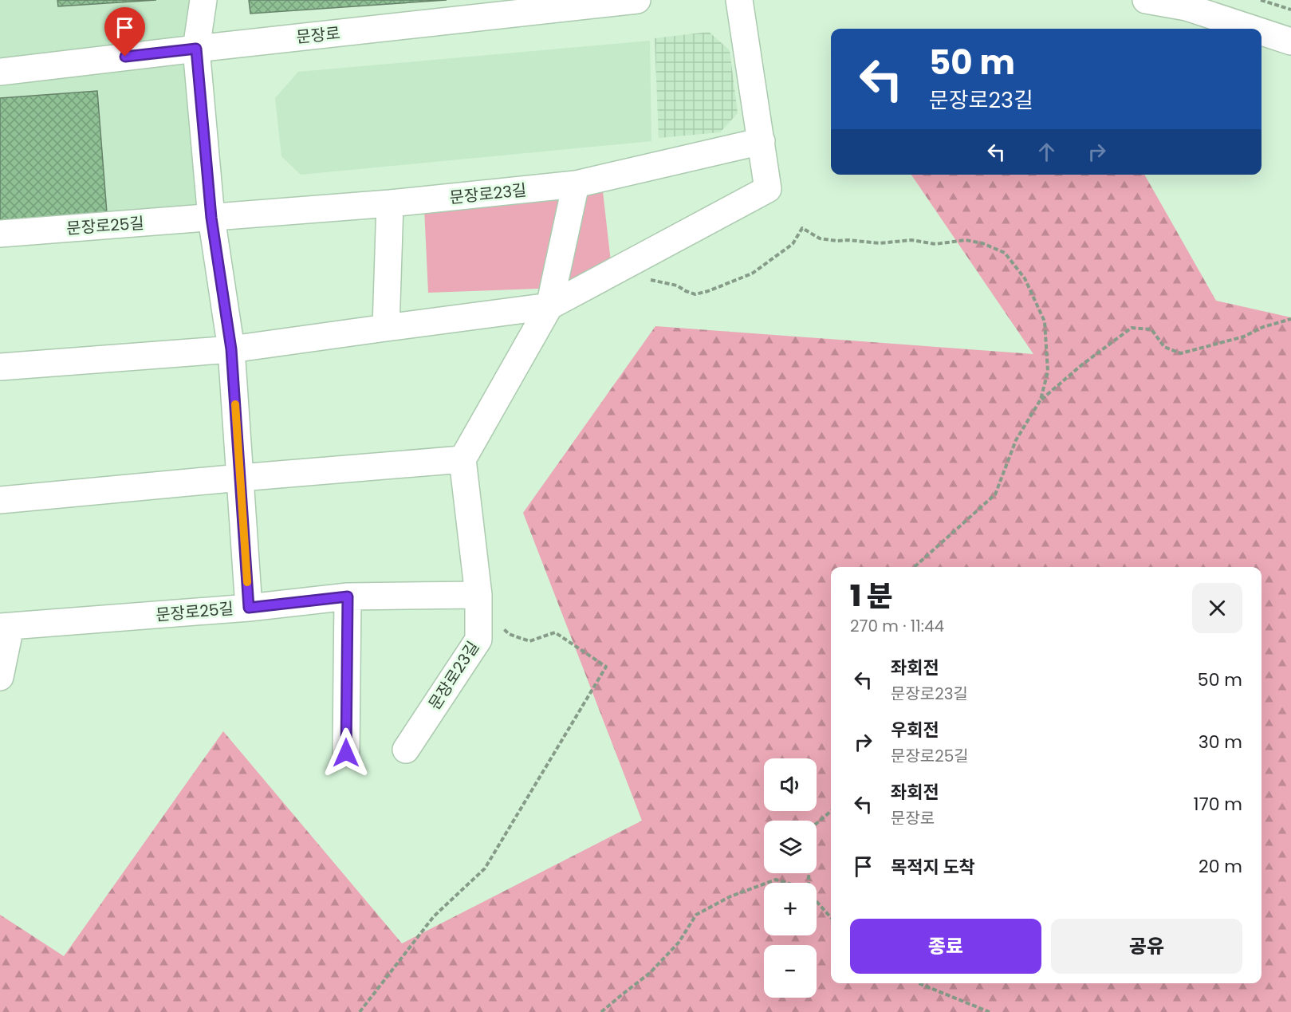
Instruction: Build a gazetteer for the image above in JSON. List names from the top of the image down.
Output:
{
  "streets": {
    "street": ["문장로", "문장로23길", "문장로25길"]
  },
  "crossings": [
    ["문장로", "문장로25길"],
    ["문장로23길", "문장로25길"]
  ],
  "page": {
    "turn": ["50 m", "문장로23길"],
    "heading": ["1 분", "270 m · 11:44"],
    "list": [
      {
        "name": "좌회전",
        "note": "문장로23길",
        "value": "50 m"
      },
      {
        "name": "우회전",
        "note": "문장로25길",
        "value": "30 m"
      },
      {
        "name": "좌회전",
        "note": "문장로",
        "value": "170 m"
      },
      {
        "name": "목적지 도착",
        "value": "20 m"
      }
    ],
    "map_buttons": ["+", "−"],
    "buttons": ["종료", "공유"]
  }
}
